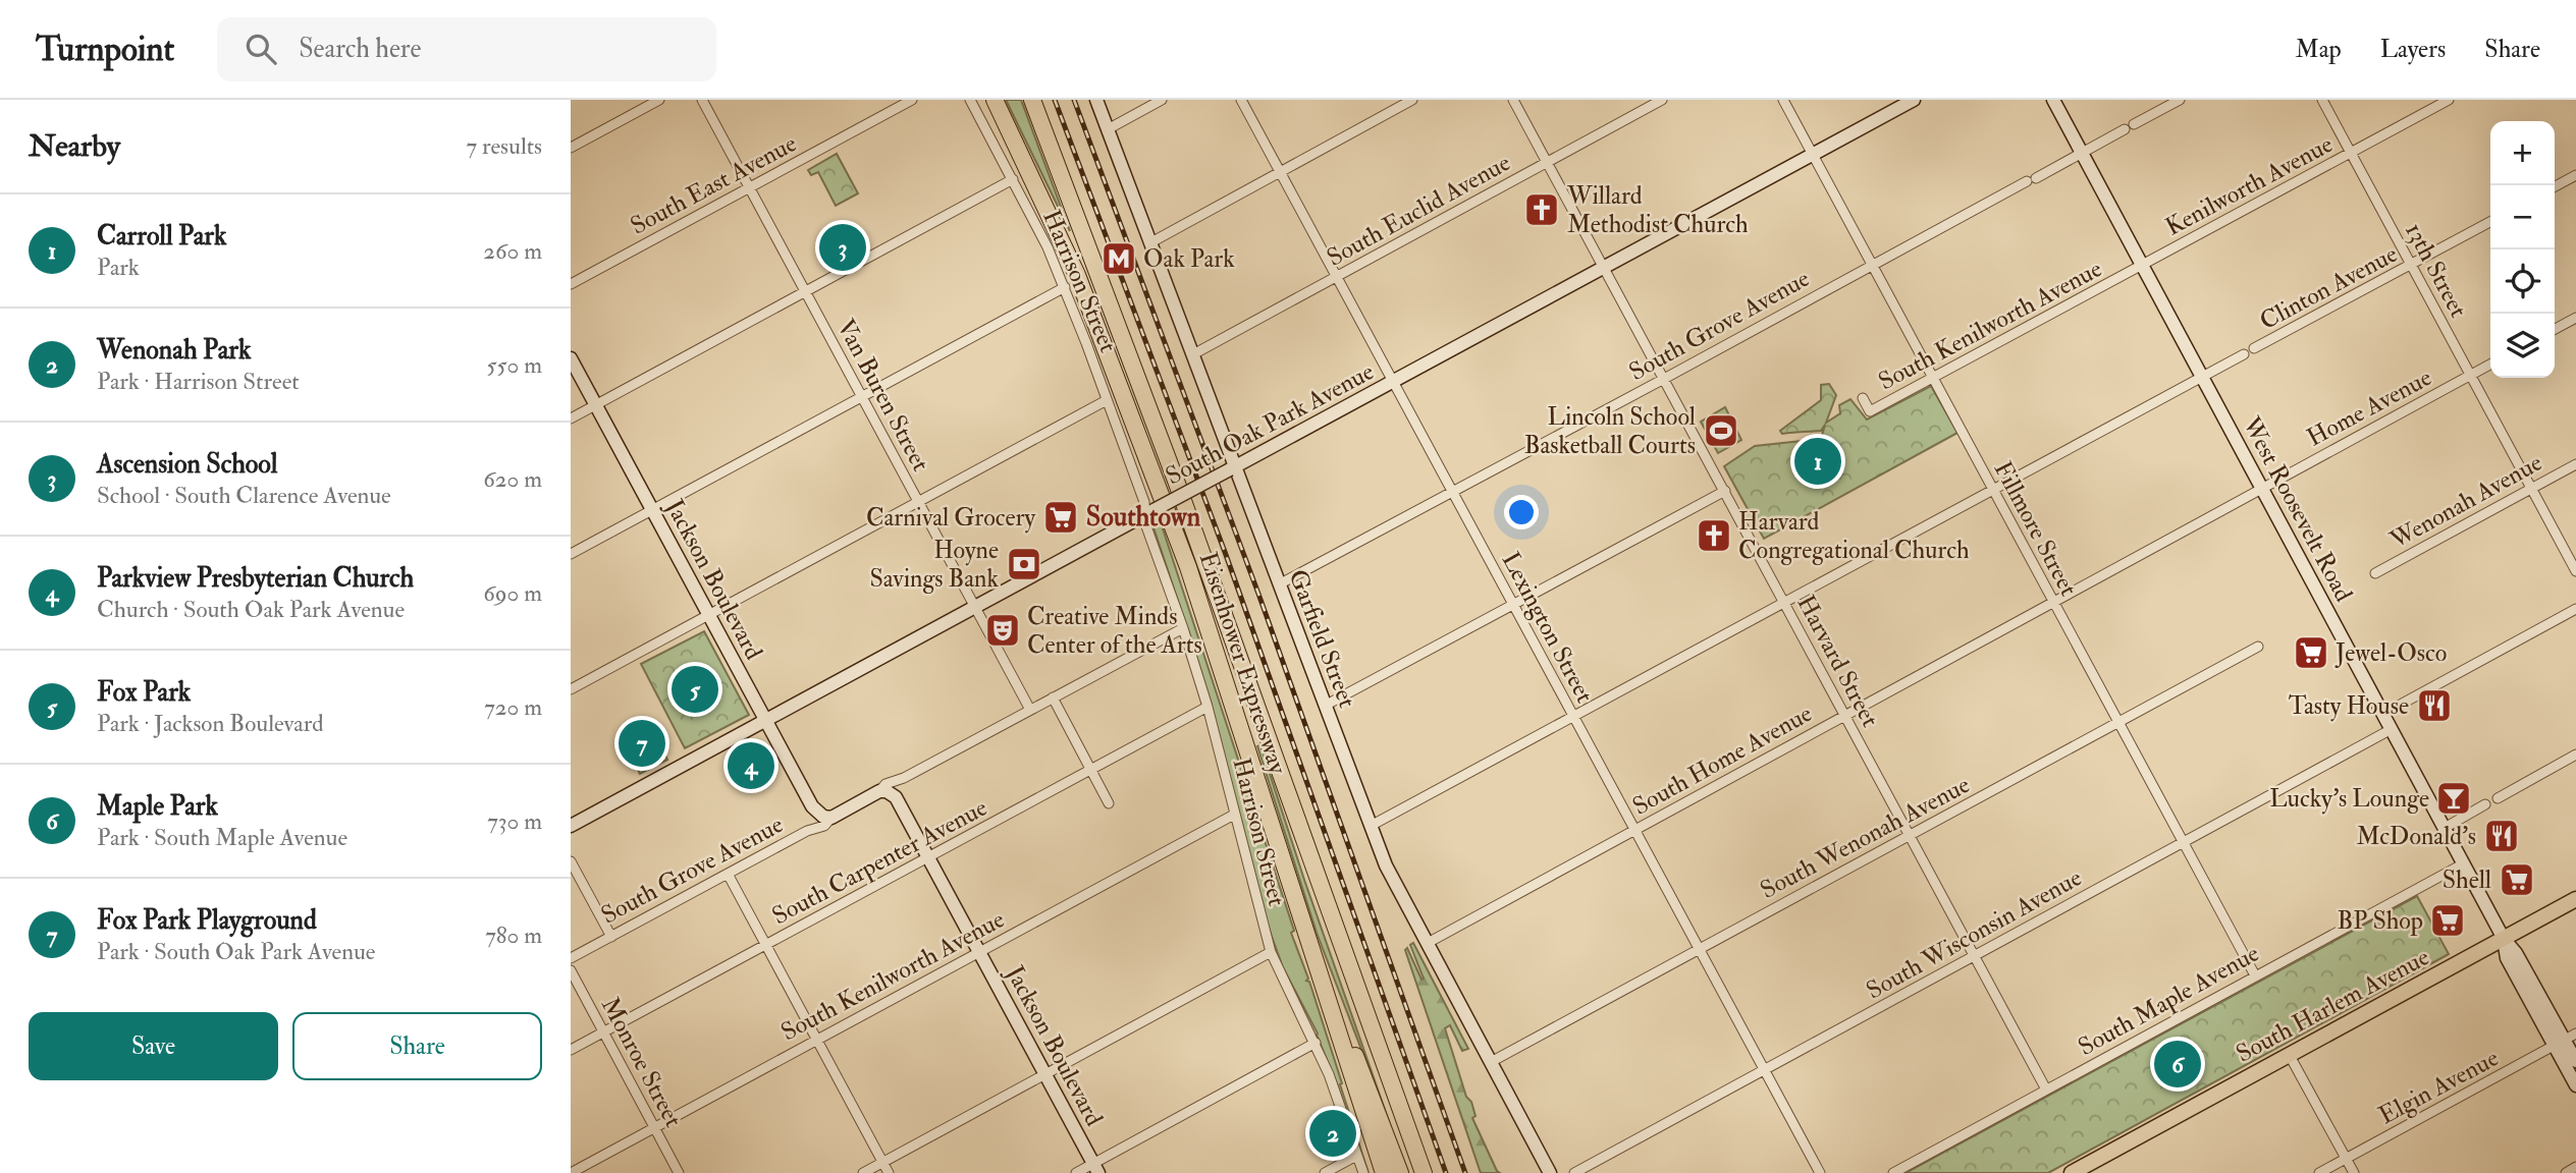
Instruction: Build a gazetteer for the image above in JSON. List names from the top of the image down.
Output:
{
  "streets": {
    "highway": ["Eisenhower Expressway"],
    "main road": ["South Harlem Avenue"],
    "street": [
      "South East Avenue",
      "Kenilworth Avenue",
      "South Euclid Avenue",
      "13th Street",
      "Harrison Street",
      "Clinton Avenue",
      "South Grove Avenue",
      "South Kenilworth Avenue",
      "Van Buren Street",
      "Home Avenue",
      "South Oak Park Avenue",
      "Wenonah Avenue",
      "West Roosevelt Road",
      "Fillmore Street",
      "Jackson Boulevard",
      "Lexington Street",
      "Garfield Street",
      "Harvard Street",
      "South Home Avenue",
      "South Wenonah Avenue",
      "South Carpenter Avenue",
      "South Wisconsin Avenue",
      "South Maple Avenue",
      "Monroe Street",
      "Elgin Avenue"
    ]
  },
  "crossings": [
    ["South East Avenue", "Van Buren Street"],
    ["Kenilworth Avenue", "13th Street"],
    ["Kenilworth Avenue", "South Kenilworth Avenue"],
    ["Kenilworth Avenue", "West Roosevelt Road"],
    ["South Euclid Avenue", "Lexington Street"],
    ["South Euclid Avenue", "Garfield Street"],
    ["South Euclid Avenue", "Harvard Street"],
    ["13th Street", "Clinton Avenue"],
    ["13th Street", "Home Avenue"],
    ["13th Street", "Wenonah Avenue"],
    ["Harrison Street", "South Grove Avenue"],
    ["Harrison Street", "South Kenilworth Avenue"],
    ["Harrison Street", "South Oak Park Avenue"],
    ["Harrison Street", "South Carpenter Avenue"],
    ["Clinton Avenue", "West Roosevelt Road"],
    ["Clinton Avenue", "Fillmore Street"],
    ["Clinton Avenue", "Lexington Street"],
    ["Clinton Avenue", "Garfield Street"],
    ["Clinton Avenue", "Harvard Street"],
    ["South Grove Avenue", "Van Buren Street"],
    ["South Grove Avenue", "West Roosevelt Road"],
    ["South Grove Avenue", "Fillmore Street"],
    ["South Grove Avenue", "Jackson Boulevard"],
    ["South Grove Avenue", "Lexington Street"],
    ["South Grove Avenue", "Garfield Street"],
    ["South Grove Avenue", "Harvard Street"],
    ["South Kenilworth Avenue", "West Roosevelt Road"],
    ["South Kenilworth Avenue", "Fillmore Street"],
    ["South Kenilworth Avenue", "Jackson Boulevard"],
    ["South Kenilworth Avenue", "Monroe Street"],
    ["Van Buren Street", "South Oak Park Avenue"],
    ["Home Avenue", "West Roosevelt Road"],
    ["Home Avenue", "South Home Avenue"],
    ["South Oak Park Avenue", "Fillmore Street"],
    ["South Oak Park Avenue", "Jackson Boulevard"],
    ["South Oak Park Avenue", "Lexington Street"],
    ["South Oak Park Avenue", "Garfield Street"],
    ["South Oak Park Avenue", "Harvard Street"],
    ["West Roosevelt Road", "South Home Avenue"],
    ["West Roosevelt Road", "South Wisconsin Avenue"],
    ["West Roosevelt Road", "South Maple Avenue"],
    ["West Roosevelt Road", "South Harlem Avenue"],
    ["West Roosevelt Road", "Elgin Avenue"],
    ["Fillmore Street", "South Home Avenue"],
    ["Fillmore Street", "South Wenonah Avenue"],
    ["Fillmore Street", "South Wisconsin Avenue"],
    ["Fillmore Street", "South Maple Avenue"],
    ["Jackson Boulevard", "South Carpenter Avenue"],
    ["Lexington Street", "South Home Avenue"],
    ["Lexington Street", "South Wenonah Avenue"],
    ["Lexington Street", "South Wisconsin Avenue"],
    ["Garfield Street", "South Home Avenue"],
    ["Garfield Street", "South Wenonah Avenue"],
    ["Harvard Street", "South Home Avenue"],
    ["Harvard Street", "South Wenonah Avenue"],
    ["Harvard Street", "South Wisconsin Avenue"],
    ["Harvard Street", "South Maple Avenue"],
    ["South Carpenter Avenue", "Monroe Street"]
  ],
  "districts": ["Southtown"],
  "places": {
    "church": ["Willard Methodist Church", "Harvard Congregational Church"],
    "metro station": ["Oak Park"],
    "sports": ["Lincoln School Basketball Courts"],
    "supermarket": [
      "Carnival Grocery",
      "Jewel-Osco",
      "Shell",
      "BP Shop"
    ],
    "bank": ["Hoyne Savings Bank"],
    "theatre": ["Creative Minds Center of the Arts"],
    "restaurant": ["Tasty House", "McDonald's"],
    "bar": ["Lucky's Lounge"]
  },
  "page": {
    "header": "Turnpoint",
    "search": "Search here",
    "nav": ["Map", "Layers", "Share"],
    "heading": ["Nearby", "7 results"],
    "map_buttons": ["+", "−"],
    "list": [
      {
        "mark": "1",
        "name": "Carroll Park",
        "note": "Park",
        "value": "260 m"
      },
      {
        "mark": "2",
        "name": "Wenonah Park",
        "note": "Park · Harrison Street",
        "value": "550 m"
      },
      {
        "mark": "3",
        "name": "Ascension School",
        "note": "School · South Clarence Avenue",
        "value": "620 m"
      },
      {
        "mark": "4",
        "name": "Parkview Presbyterian Church",
        "note": "Church · South Oak Park Avenue",
        "value": "690 m"
      },
      {
        "mark": "5",
        "name": "Fox Park",
        "note": "Park · Jackson Boulevard",
        "value": "720 m"
      },
      {
        "mark": "6",
        "name": "Maple Park",
        "note": "Park · South Maple Avenue",
        "value": "730 m"
      },
      {
        "mark": "7",
        "name": "Fox Park Playground",
        "note": "Park · South Oak Park Avenue",
        "value": "780 m"
      }
    ],
    "pins": [
      "3",
      "1",
      "5",
      "7",
      "4",
      "6",
      "2"
    ],
    "buttons": ["Save", "Share"]
  }
}
